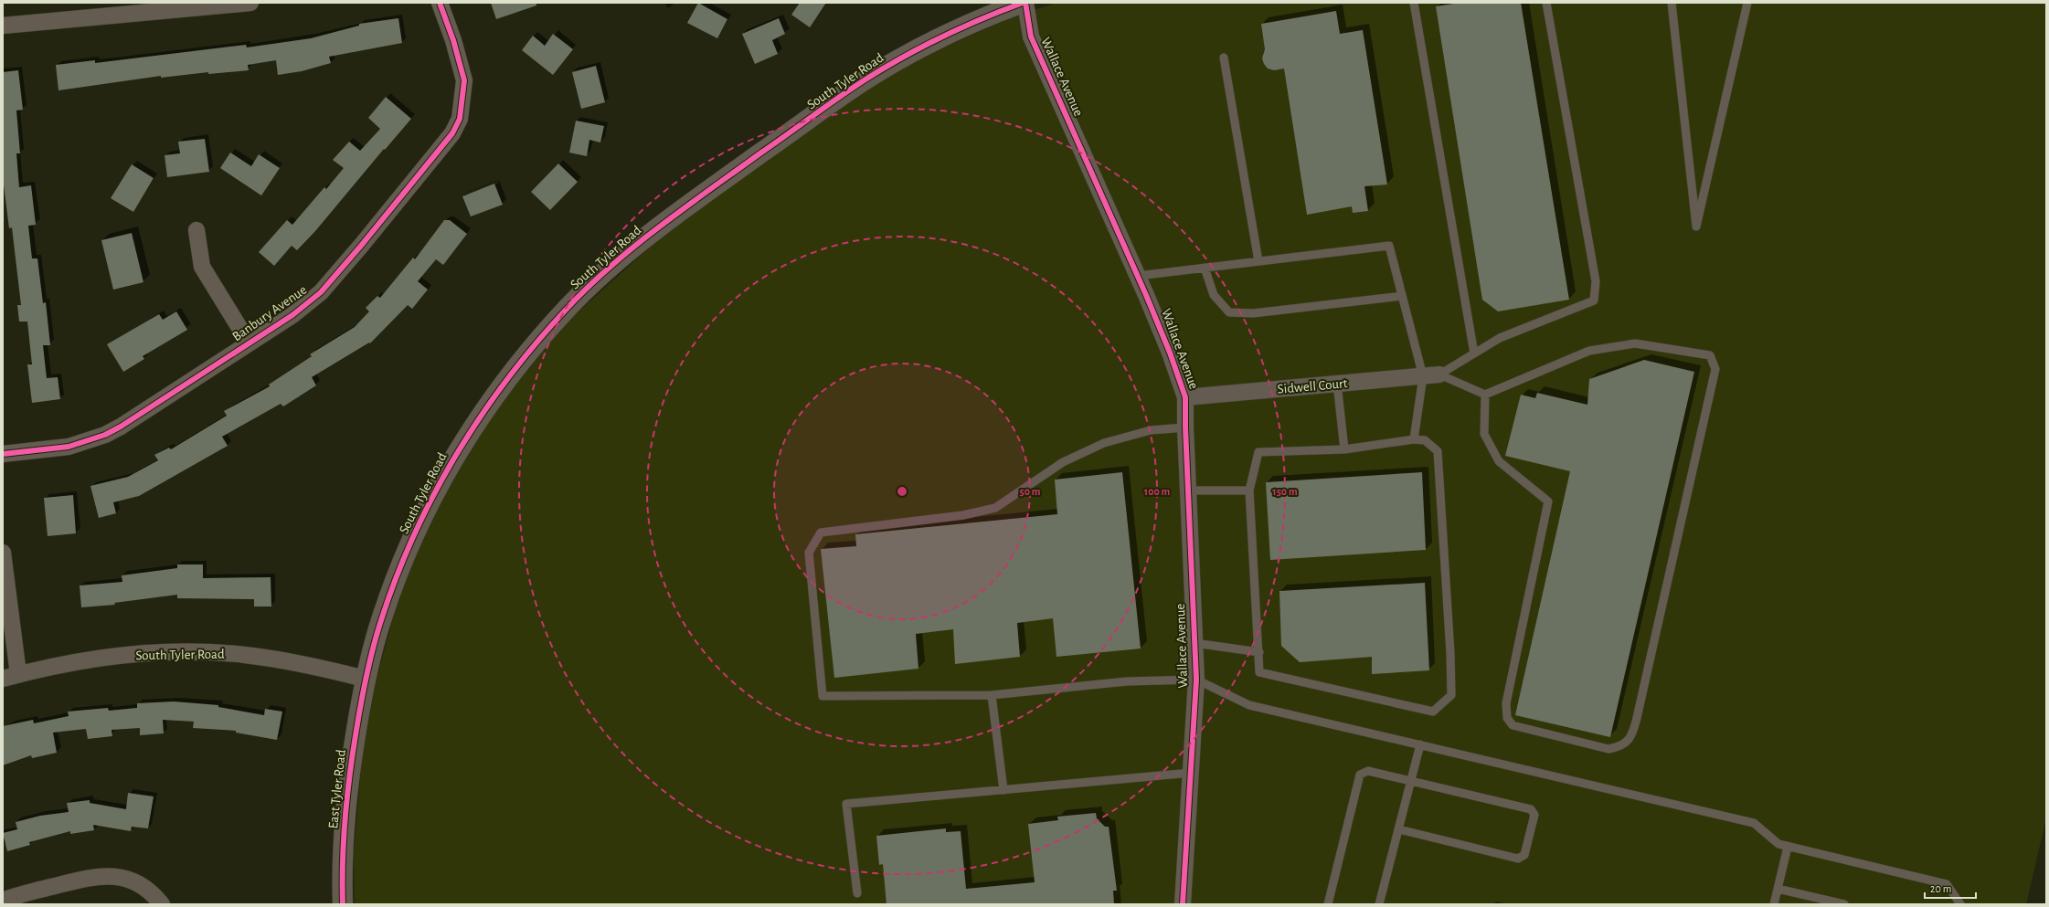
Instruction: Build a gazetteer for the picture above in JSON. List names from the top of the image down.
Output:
{
  "streets": {
    "street": [
      "Wallace Avenue",
      "South Tyler Road",
      "Banbury Avenue",
      "Sidwell Court",
      "East Tyler Road"
    ]
  },
  "crossings": [
    ["Wallace Avenue", "South Tyler Road"],
    ["Wallace Avenue", "Sidwell Court"],
    ["South Tyler Road", "East Tyler Road"]
  ],
  "scale_bar": "20 m",
  "rings": ["50 m", "100 m", "150 m"]
}
